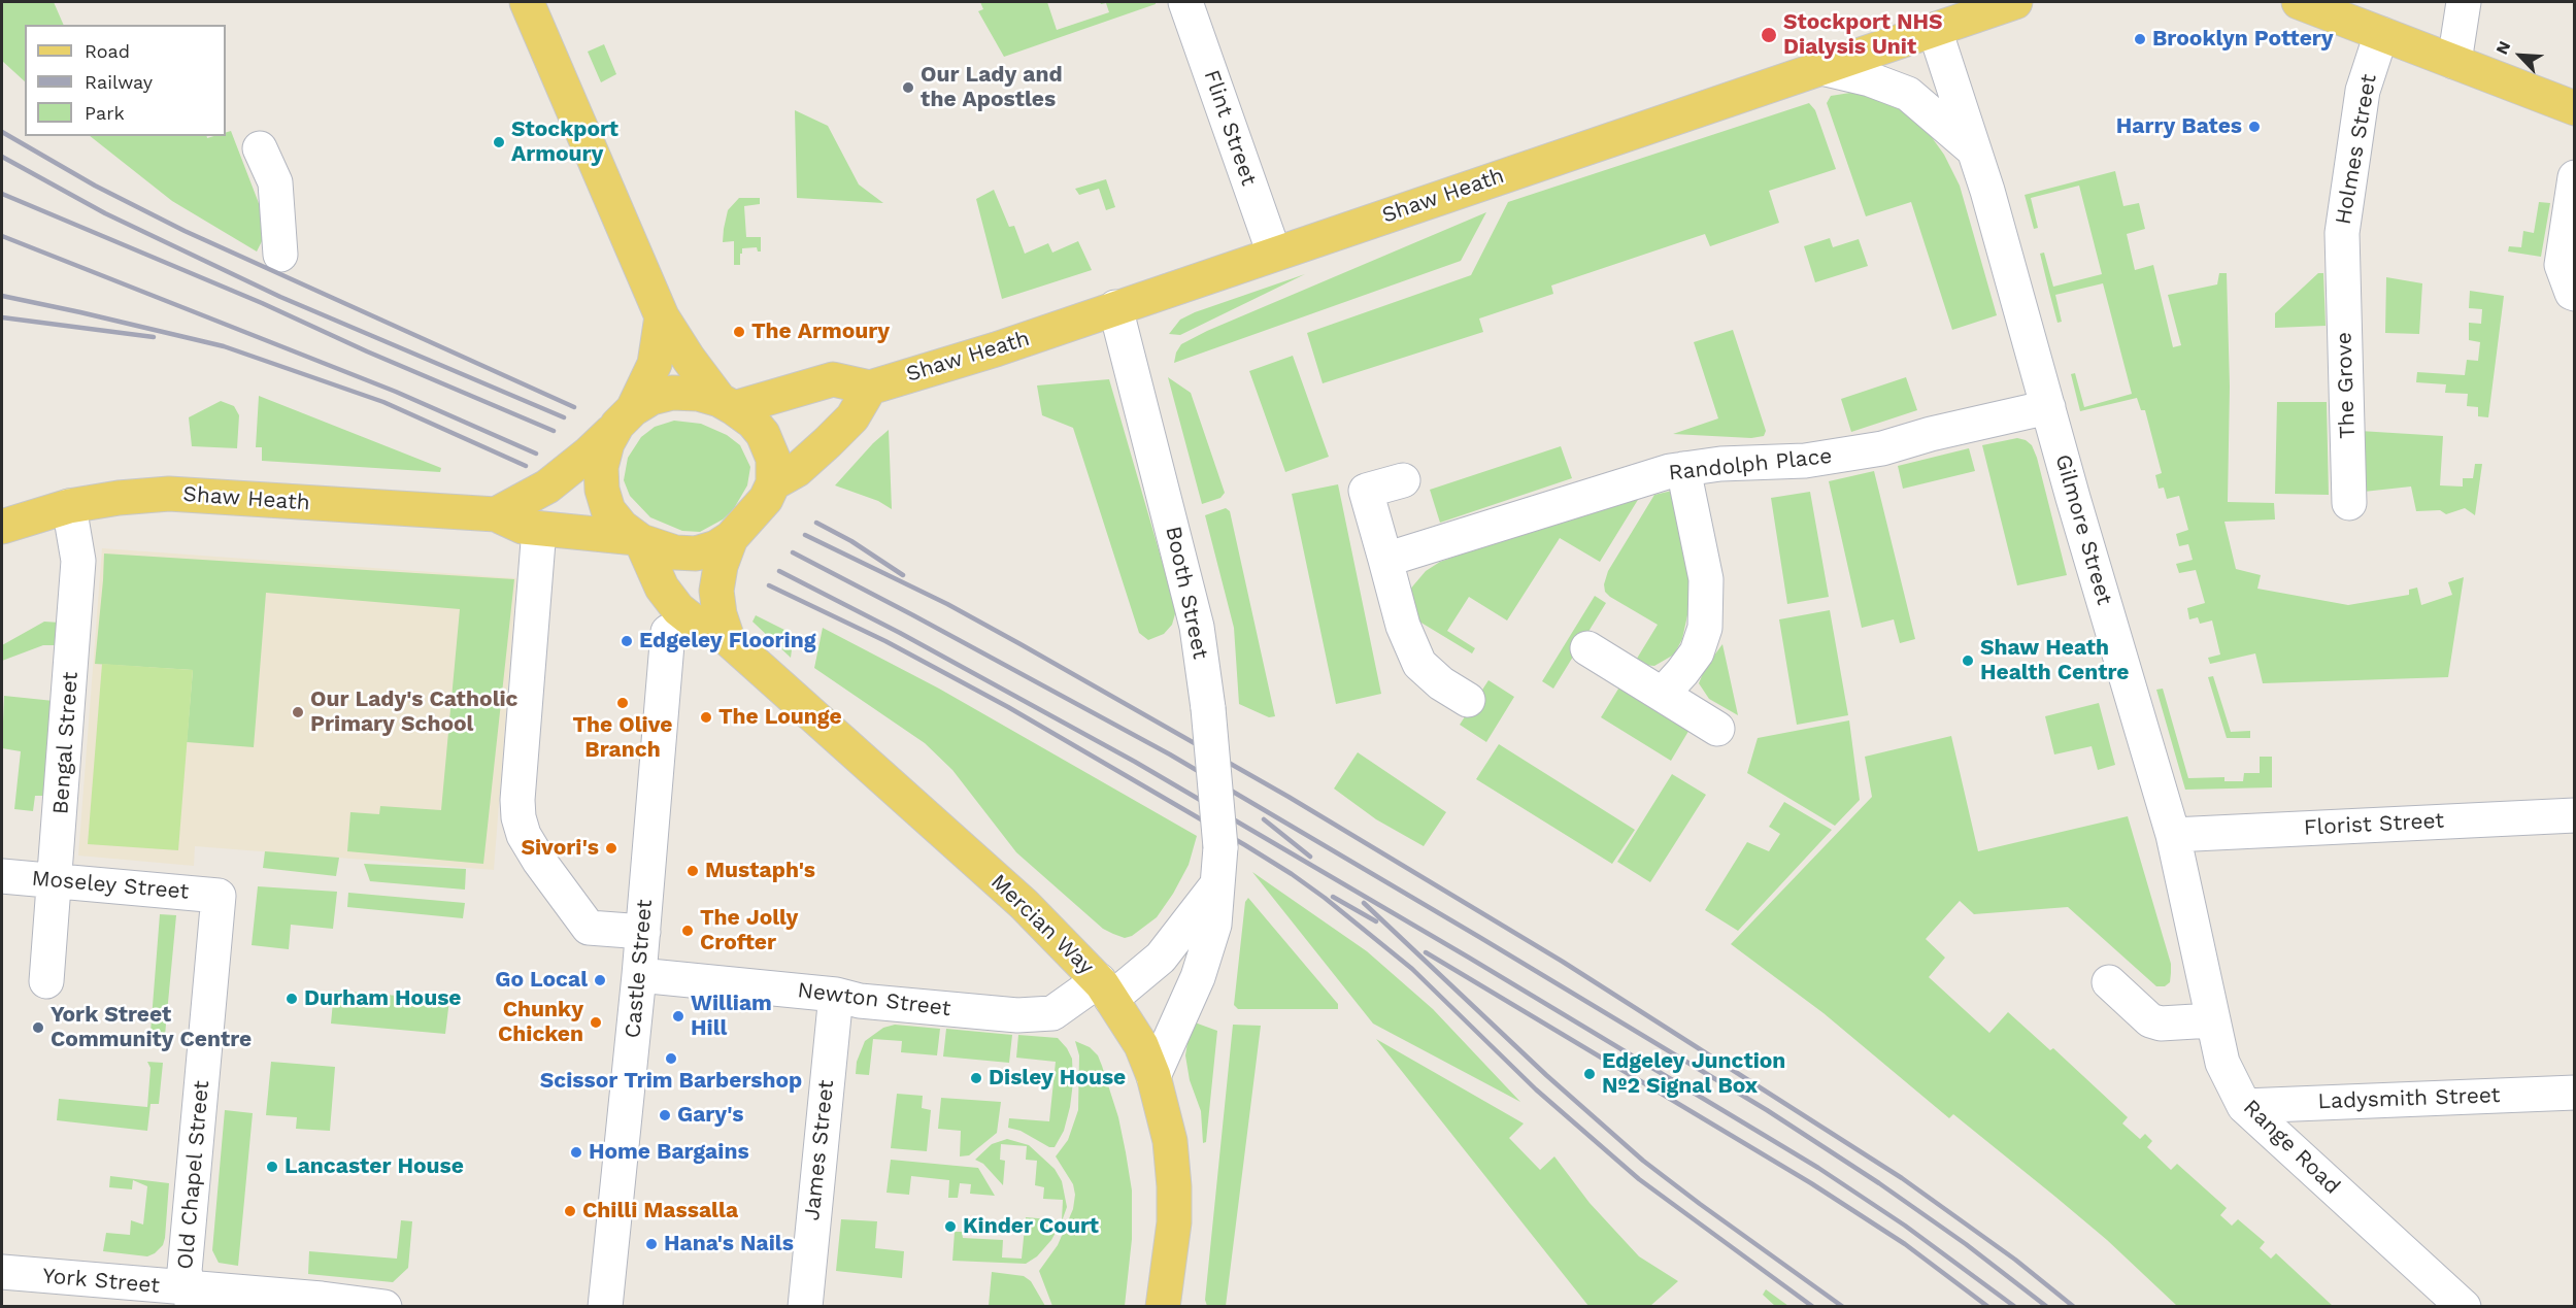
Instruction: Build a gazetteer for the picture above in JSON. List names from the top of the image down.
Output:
{
  "streets": {
    "main road": ["Shaw Heath", "Mercian Way"],
    "street": [
      "Flint Street",
      "Holmes Street",
      "The Grove",
      "Randolph Place",
      "Gilmore Street",
      "Booth Street",
      "Bengal Street",
      "Florist Street",
      "Moseley Street",
      "Castle Street",
      "Newton Street",
      "Ladysmith Street",
      "Range Road",
      "James Street",
      "Old Chapel Street",
      "York Street"
    ]
  },
  "crossings": [
    ["Flint Street", "Shaw Heath"],
    ["Holmes Street", "The Grove"],
    ["Shaw Heath", "Gilmore Street"],
    ["Shaw Heath", "Booth Street"],
    ["Shaw Heath", "Bengal Street"],
    ["Shaw Heath", "Mercian Way"],
    ["Randolph Place", "Gilmore Street"],
    ["Gilmore Street", "Florist Street"],
    ["Gilmore Street", "Range Road"],
    ["Booth Street", "Mercian Way"],
    ["Bengal Street", "Moseley Street"],
    ["Moseley Street", "Old Chapel Street"],
    ["Mercian Way", "Newton Street"],
    ["Castle Street", "Newton Street"],
    ["Newton Street", "James Street"],
    ["Ladysmith Street", "Range Road"],
    ["Old Chapel Street", "York Street"]
  ],
  "places": [
    "Stockport NHS Dialysis Unit",
    "Brooklyn Pottery",
    "Our Lady and the Apostles",
    "Harry Bates",
    "Stockport Armoury",
    "The Armoury",
    "Edgeley Flooring",
    "Shaw Heath Health Centre",
    "The Olive Branch",
    "Our Lady's Catholic Primary School",
    "The Lounge",
    "Sivori's",
    "Mustaph's",
    "The Jolly Crofter",
    "Go Local",
    "Durham House",
    "William Hill",
    "Chunky Chicken",
    "York Street Community Centre",
    "Scissor Trim Barbershop",
    "Edgeley Junction №2 Signal Box",
    "Disley House",
    "Gary's",
    "Home Bargains",
    "Lancaster House",
    "Chilli Massalla",
    "Kinder Court",
    "Hana's Nails"
  ],
  "legend": ["Road", "Railway", "Park"],
  "north": "top left"
}
